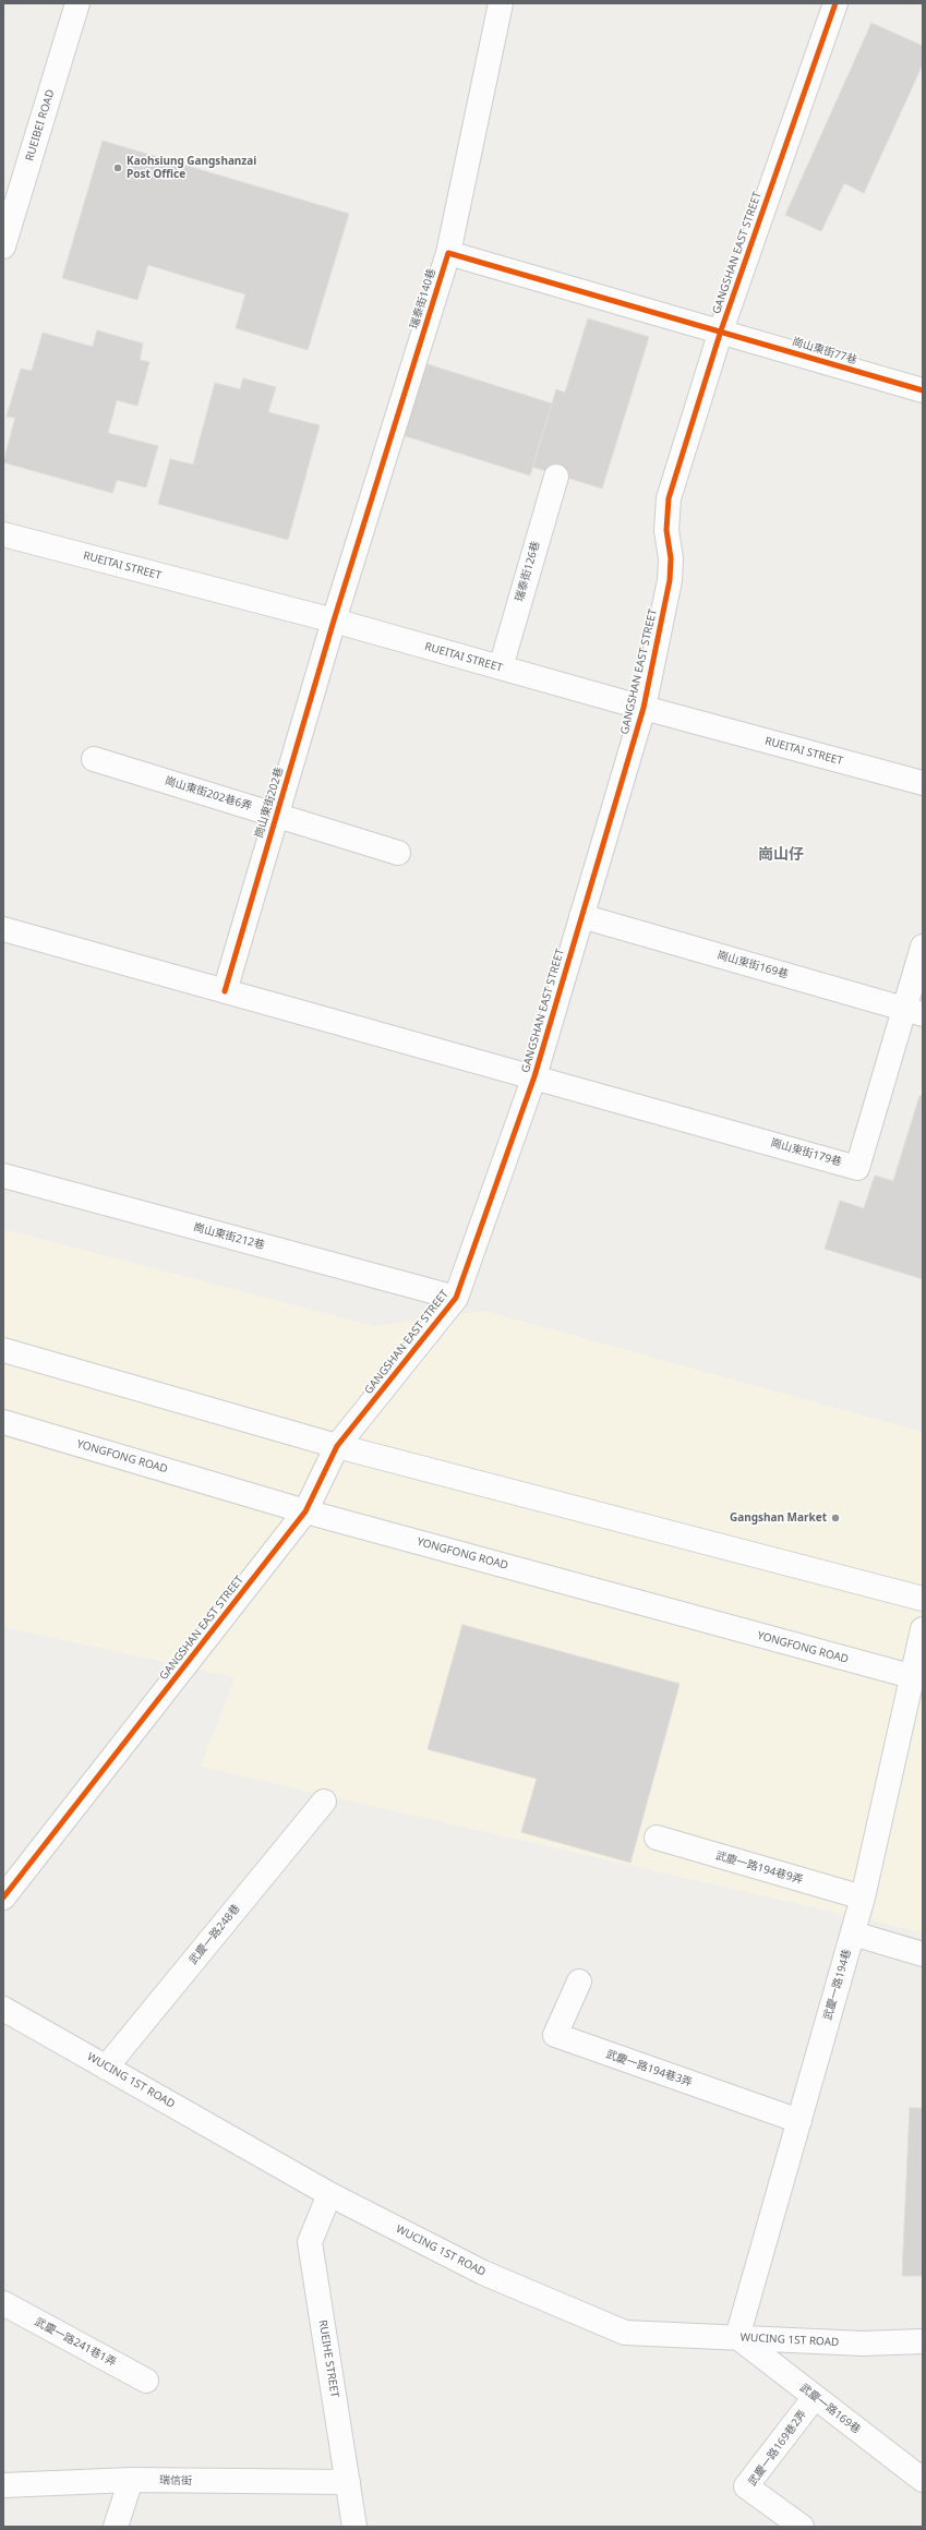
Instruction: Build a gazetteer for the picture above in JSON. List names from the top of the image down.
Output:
{
  "streets": {
    "street": [
      "RUEIBEI ROAD",
      "GANGSHAN EAST STREET",
      "瑞泰街140巷",
      "崗山東街77巷",
      "RUEITAI STREET",
      "瑞泰街126巷",
      "崗山東街202巷6弄",
      "崗山東街202巷",
      "崗山東街169巷",
      "崗山東街179巷",
      "崗山東街212巷",
      "YONGFONG ROAD",
      "武慶一路194巷9弄",
      "武慶一路248巷",
      "武慶一路194巷",
      "武慶一路194巷3弄",
      "WUCING 1ST ROAD",
      "武慶一路241巷1弄",
      "RUEIHE STREET",
      "武慶一路169巷",
      "武慶一路169巷2弄",
      "瑞信街"
    ]
  },
  "crossings": [
    ["GANGSHAN EAST STREET", "崗山東街77巷"],
    ["GANGSHAN EAST STREET", "RUEITAI STREET"],
    ["GANGSHAN EAST STREET", "崗山東街169巷"],
    ["GANGSHAN EAST STREET", "崗山東街179巷"],
    ["GANGSHAN EAST STREET", "崗山東街212巷"],
    ["GANGSHAN EAST STREET", "YONGFONG ROAD"],
    ["瑞泰街140巷", "RUEITAI STREET"],
    ["瑞泰街140巷", "崗山東街202巷"],
    ["RUEITAI STREET", "瑞泰街126巷"],
    ["RUEITAI STREET", "崗山東街202巷"],
    ["崗山東街202巷6弄", "崗山東街202巷"],
    ["崗山東街169巷", "崗山東街179巷"],
    ["YONGFONG ROAD", "武慶一路194巷"],
    ["武慶一路194巷9弄", "武慶一路194巷"],
    ["武慶一路248巷", "WUCING 1ST ROAD"],
    ["武慶一路194巷", "武慶一路194巷3弄"],
    ["武慶一路194巷", "WUCING 1ST ROAD"],
    ["武慶一路194巷", "武慶一路169巷"],
    ["WUCING 1ST ROAD", "RUEIHE STREET"],
    ["WUCING 1ST ROAD", "武慶一路169巷"],
    ["RUEIHE STREET", "瑞信街"],
    ["武慶一路169巷", "武慶一路169巷2弄"]
  ],
  "districts": ["崗山仔"],
  "places": ["Kaohsiung Gangshanzai Post Office", "Gangshan Market"]
}
